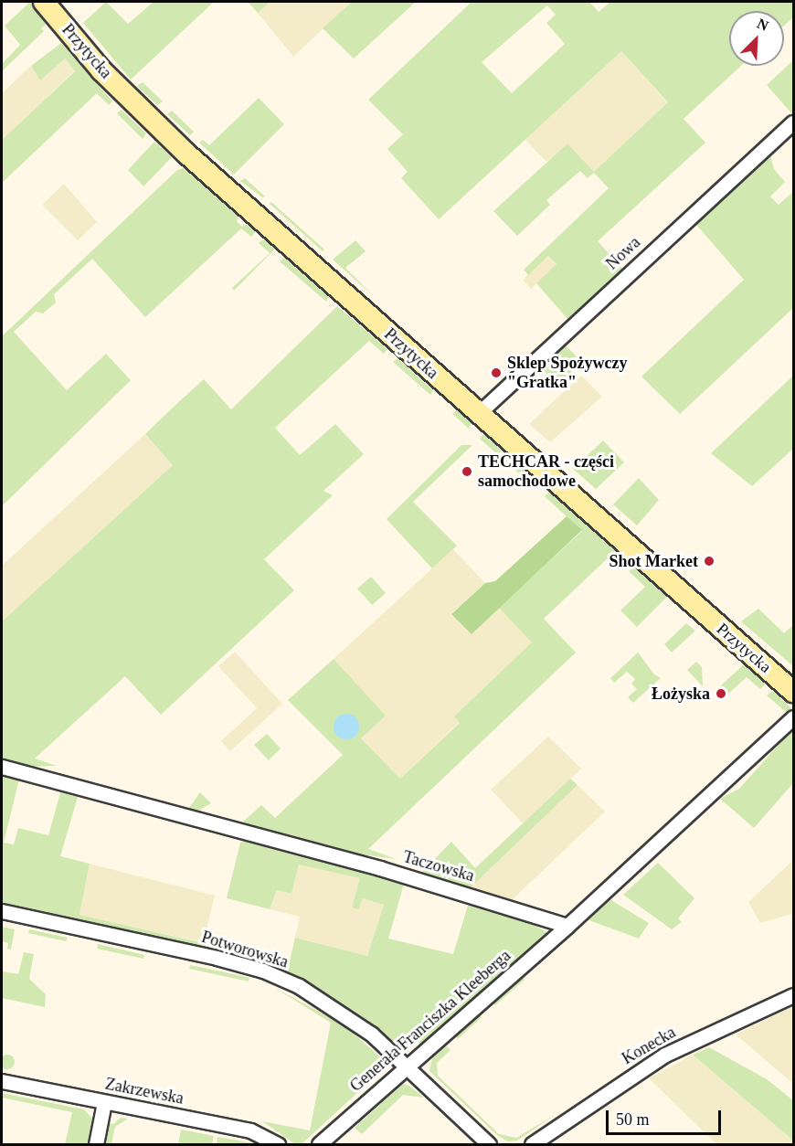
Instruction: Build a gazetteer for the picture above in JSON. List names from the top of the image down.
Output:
{
  "streets": {
    "main road": ["Przytycka"],
    "street": [
      "Nowa",
      "Taczowska",
      "Potworowska",
      "Generała Franciszka Kleeberga",
      "Konecka",
      "Zakrzewska"
    ]
  },
  "crossings": [
    ["Przytycka", "Nowa"],
    ["Taczowska", "Generała Franciszka Kleeberga"],
    ["Potworowska", "Generała Franciszka Kleeberga"]
  ],
  "places": [
    "Sklep Spożywczy \"Gratka\"",
    "TECHCAR - części samochodowe",
    "Shot Market",
    "Łożyska"
  ],
  "scale_bar": "50 m",
  "north": "top right"
}
